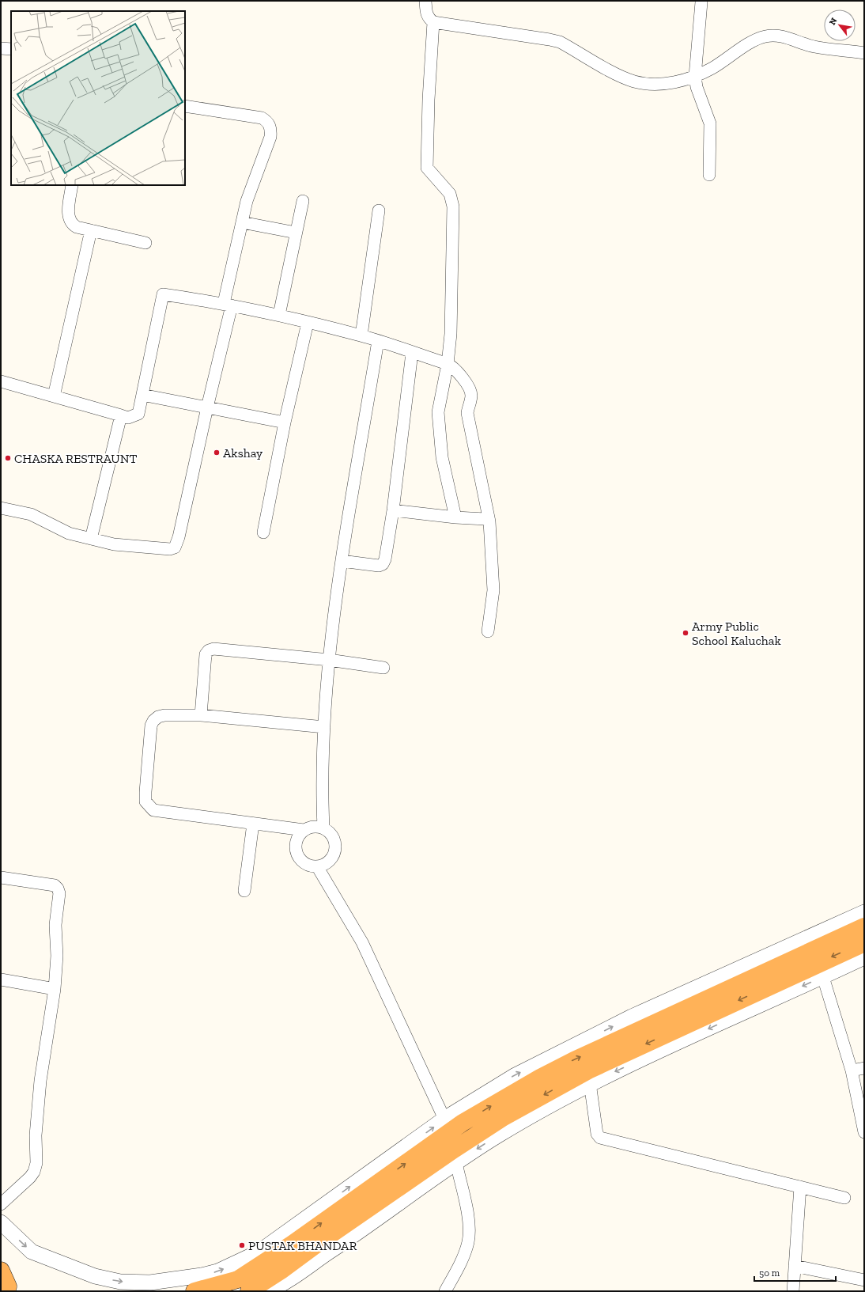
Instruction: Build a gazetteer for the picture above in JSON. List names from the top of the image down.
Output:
{
  "places": [
    "Akshay",
    "CHASKA RESTRAUNT",
    "Army Public School Kaluchak",
    "PUSTAK BHANDAR"
  ],
  "scale_bar": "50 m",
  "north": "top left"
}
